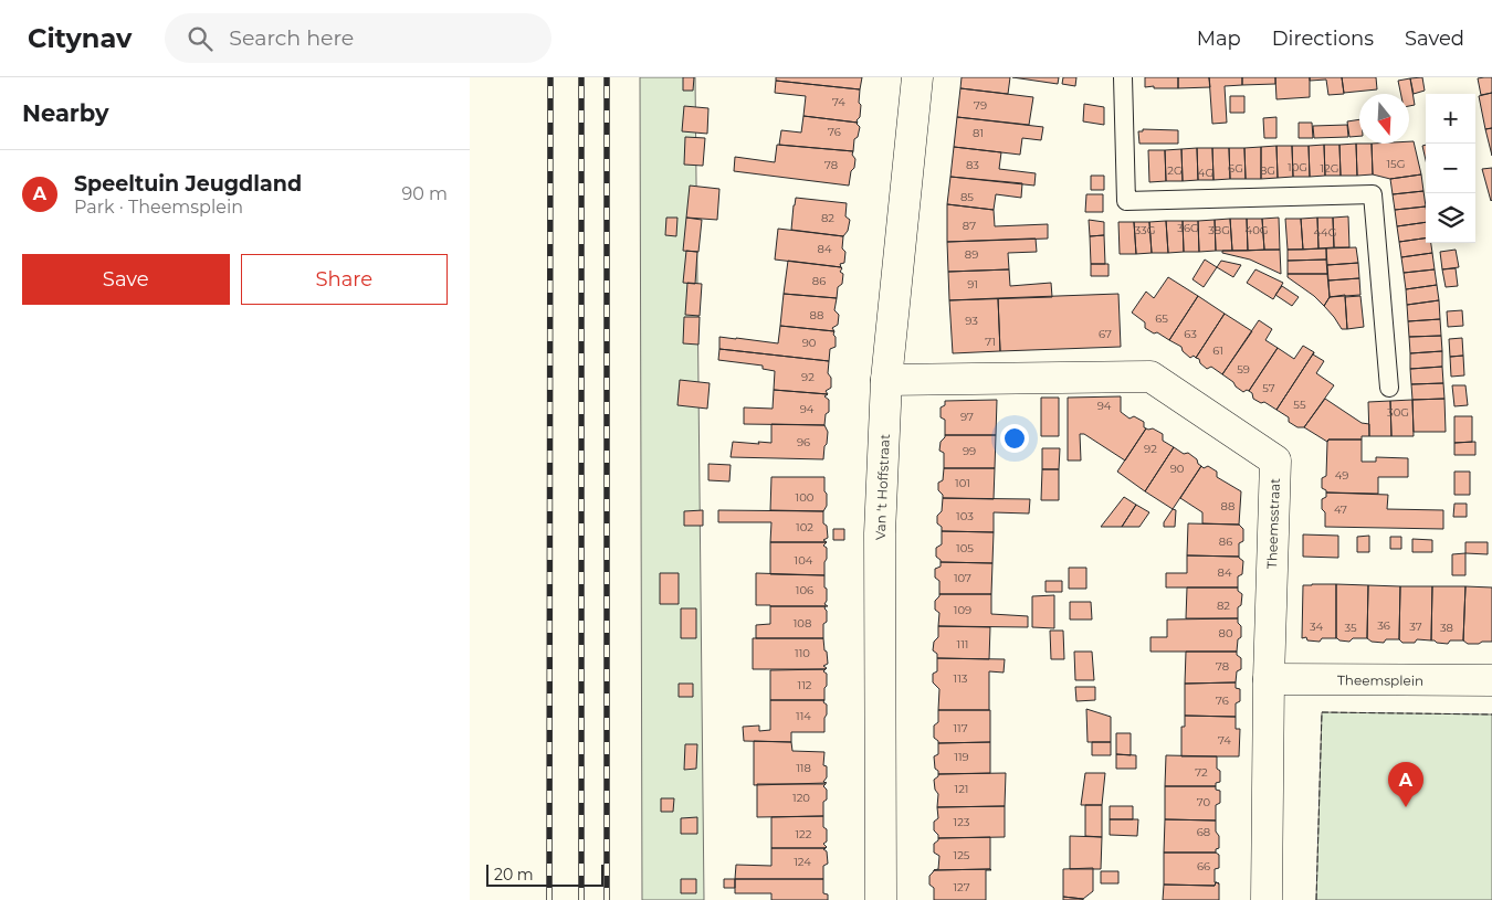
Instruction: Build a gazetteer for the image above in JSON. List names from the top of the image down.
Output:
{
  "streets": {
    "street": ["Van 't Hoffstraat", "Theemsstraat", "Theemsplein"]
  },
  "crossings": [
    ["Van 't Hoffstraat", "Theemsstraat"],
    ["Theemsstraat", "Theemsplein"]
  ],
  "house_numbers": [
    "74",
    "79",
    "76",
    "81",
    "15G",
    "78",
    "83",
    "10G",
    "6G",
    "12G",
    "2G",
    "8G",
    "4G",
    "85",
    "82",
    "87",
    "36G",
    "33G",
    "38G",
    "40G",
    "44G",
    "84",
    "89",
    "86",
    "91",
    "88",
    "65",
    "93",
    "67",
    "63",
    "71",
    "90",
    "61",
    "59",
    "92",
    "57",
    "55",
    "94",
    "94",
    "30G",
    "97",
    "96",
    "92",
    "99",
    "90",
    "49",
    "101",
    "100",
    "88",
    "47",
    "103",
    "102",
    "86",
    "105",
    "104",
    "84",
    "107",
    "106",
    "82",
    "109",
    "108",
    "36",
    "34",
    "37",
    "35",
    "38",
    "80",
    "111",
    "110",
    "78",
    "113",
    "112",
    "76",
    "114",
    "117",
    "74",
    "119",
    "118",
    "72",
    "121",
    "120",
    "70",
    "123",
    "68",
    "122",
    "125",
    "124",
    "66",
    "127"
  ],
  "scale_bar": "20 m",
  "north": "bottom",
  "page": {
    "header": "Citynav",
    "search": "Search here",
    "nav": ["Map", "Directions", "Saved"],
    "heading": "Nearby",
    "map_buttons": ["+", "−"],
    "list": [
      {
        "mark": "A",
        "name": "Speeltuin Jeugdland",
        "note": "Park · Theemsplein",
        "value": "90 m"
      }
    ],
    "buttons": ["Save", "Share"],
    "pins": "A",
    "scale": "20 m"
  }
}
